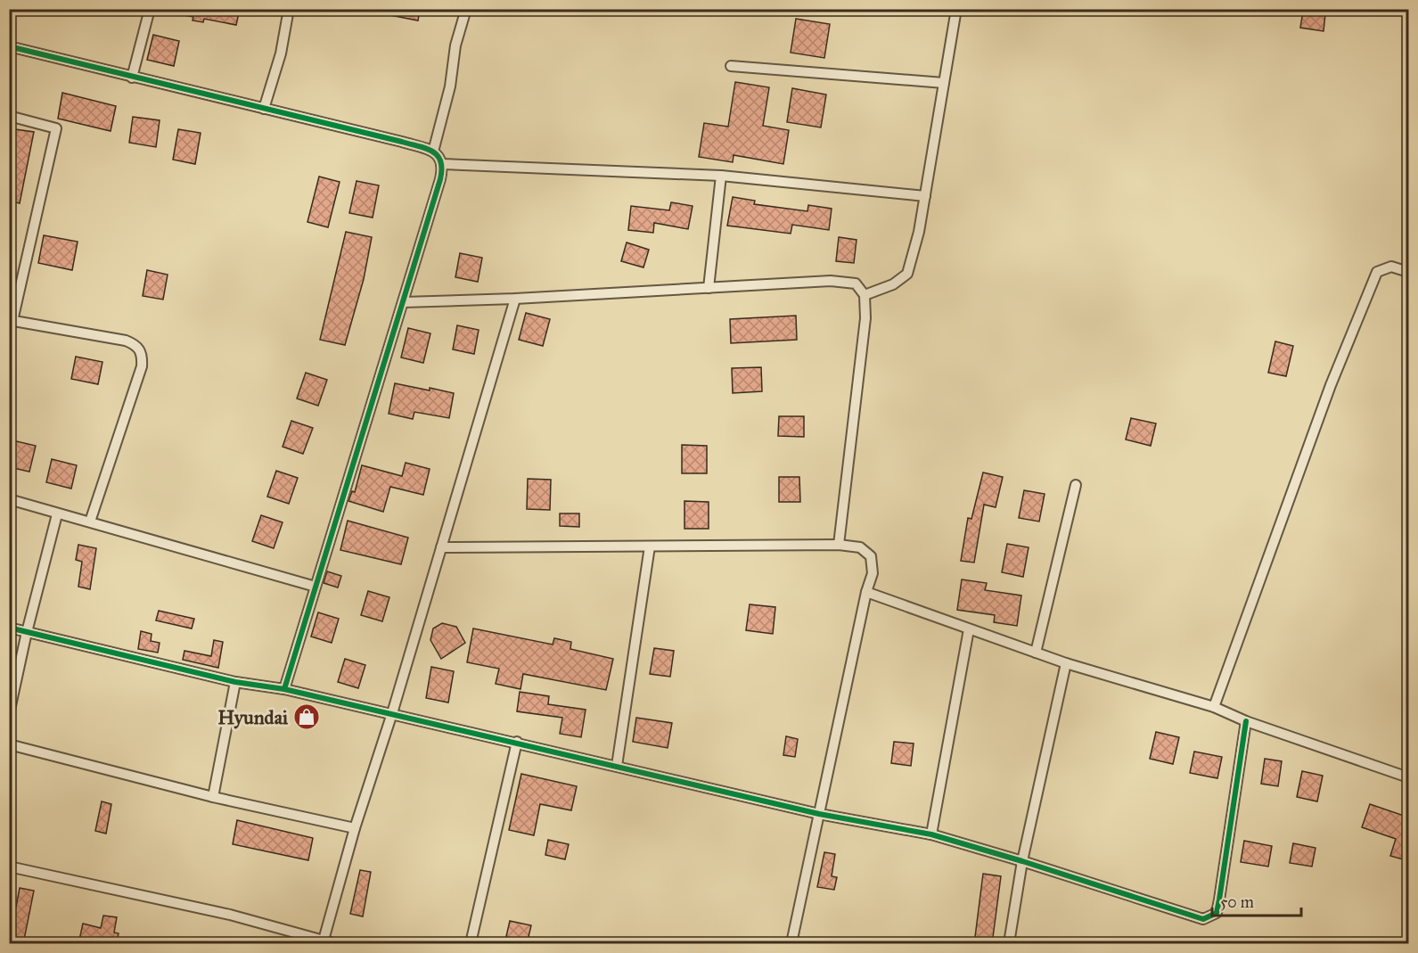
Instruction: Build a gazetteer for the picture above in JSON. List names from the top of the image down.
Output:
{
  "places": {
    "shop": ["Hyundai"]
  },
  "scale_bar": "50 m"
}
